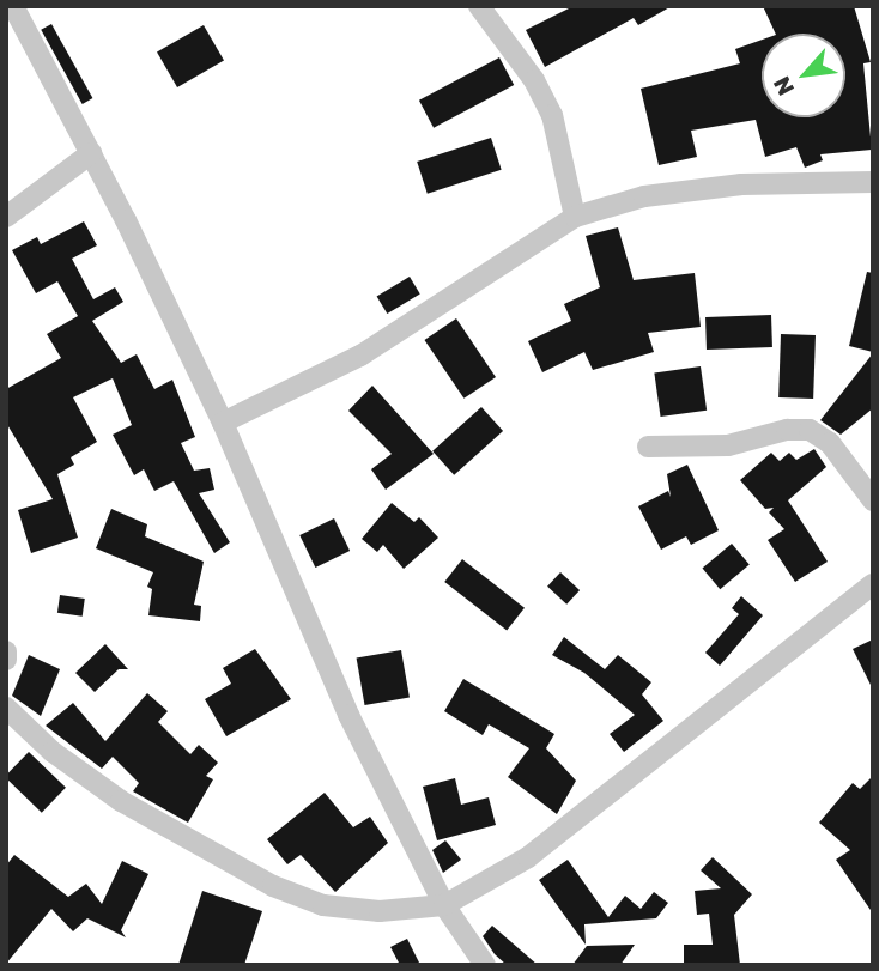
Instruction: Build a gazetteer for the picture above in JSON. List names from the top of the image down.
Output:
{
  "north": "bottom left"
}
